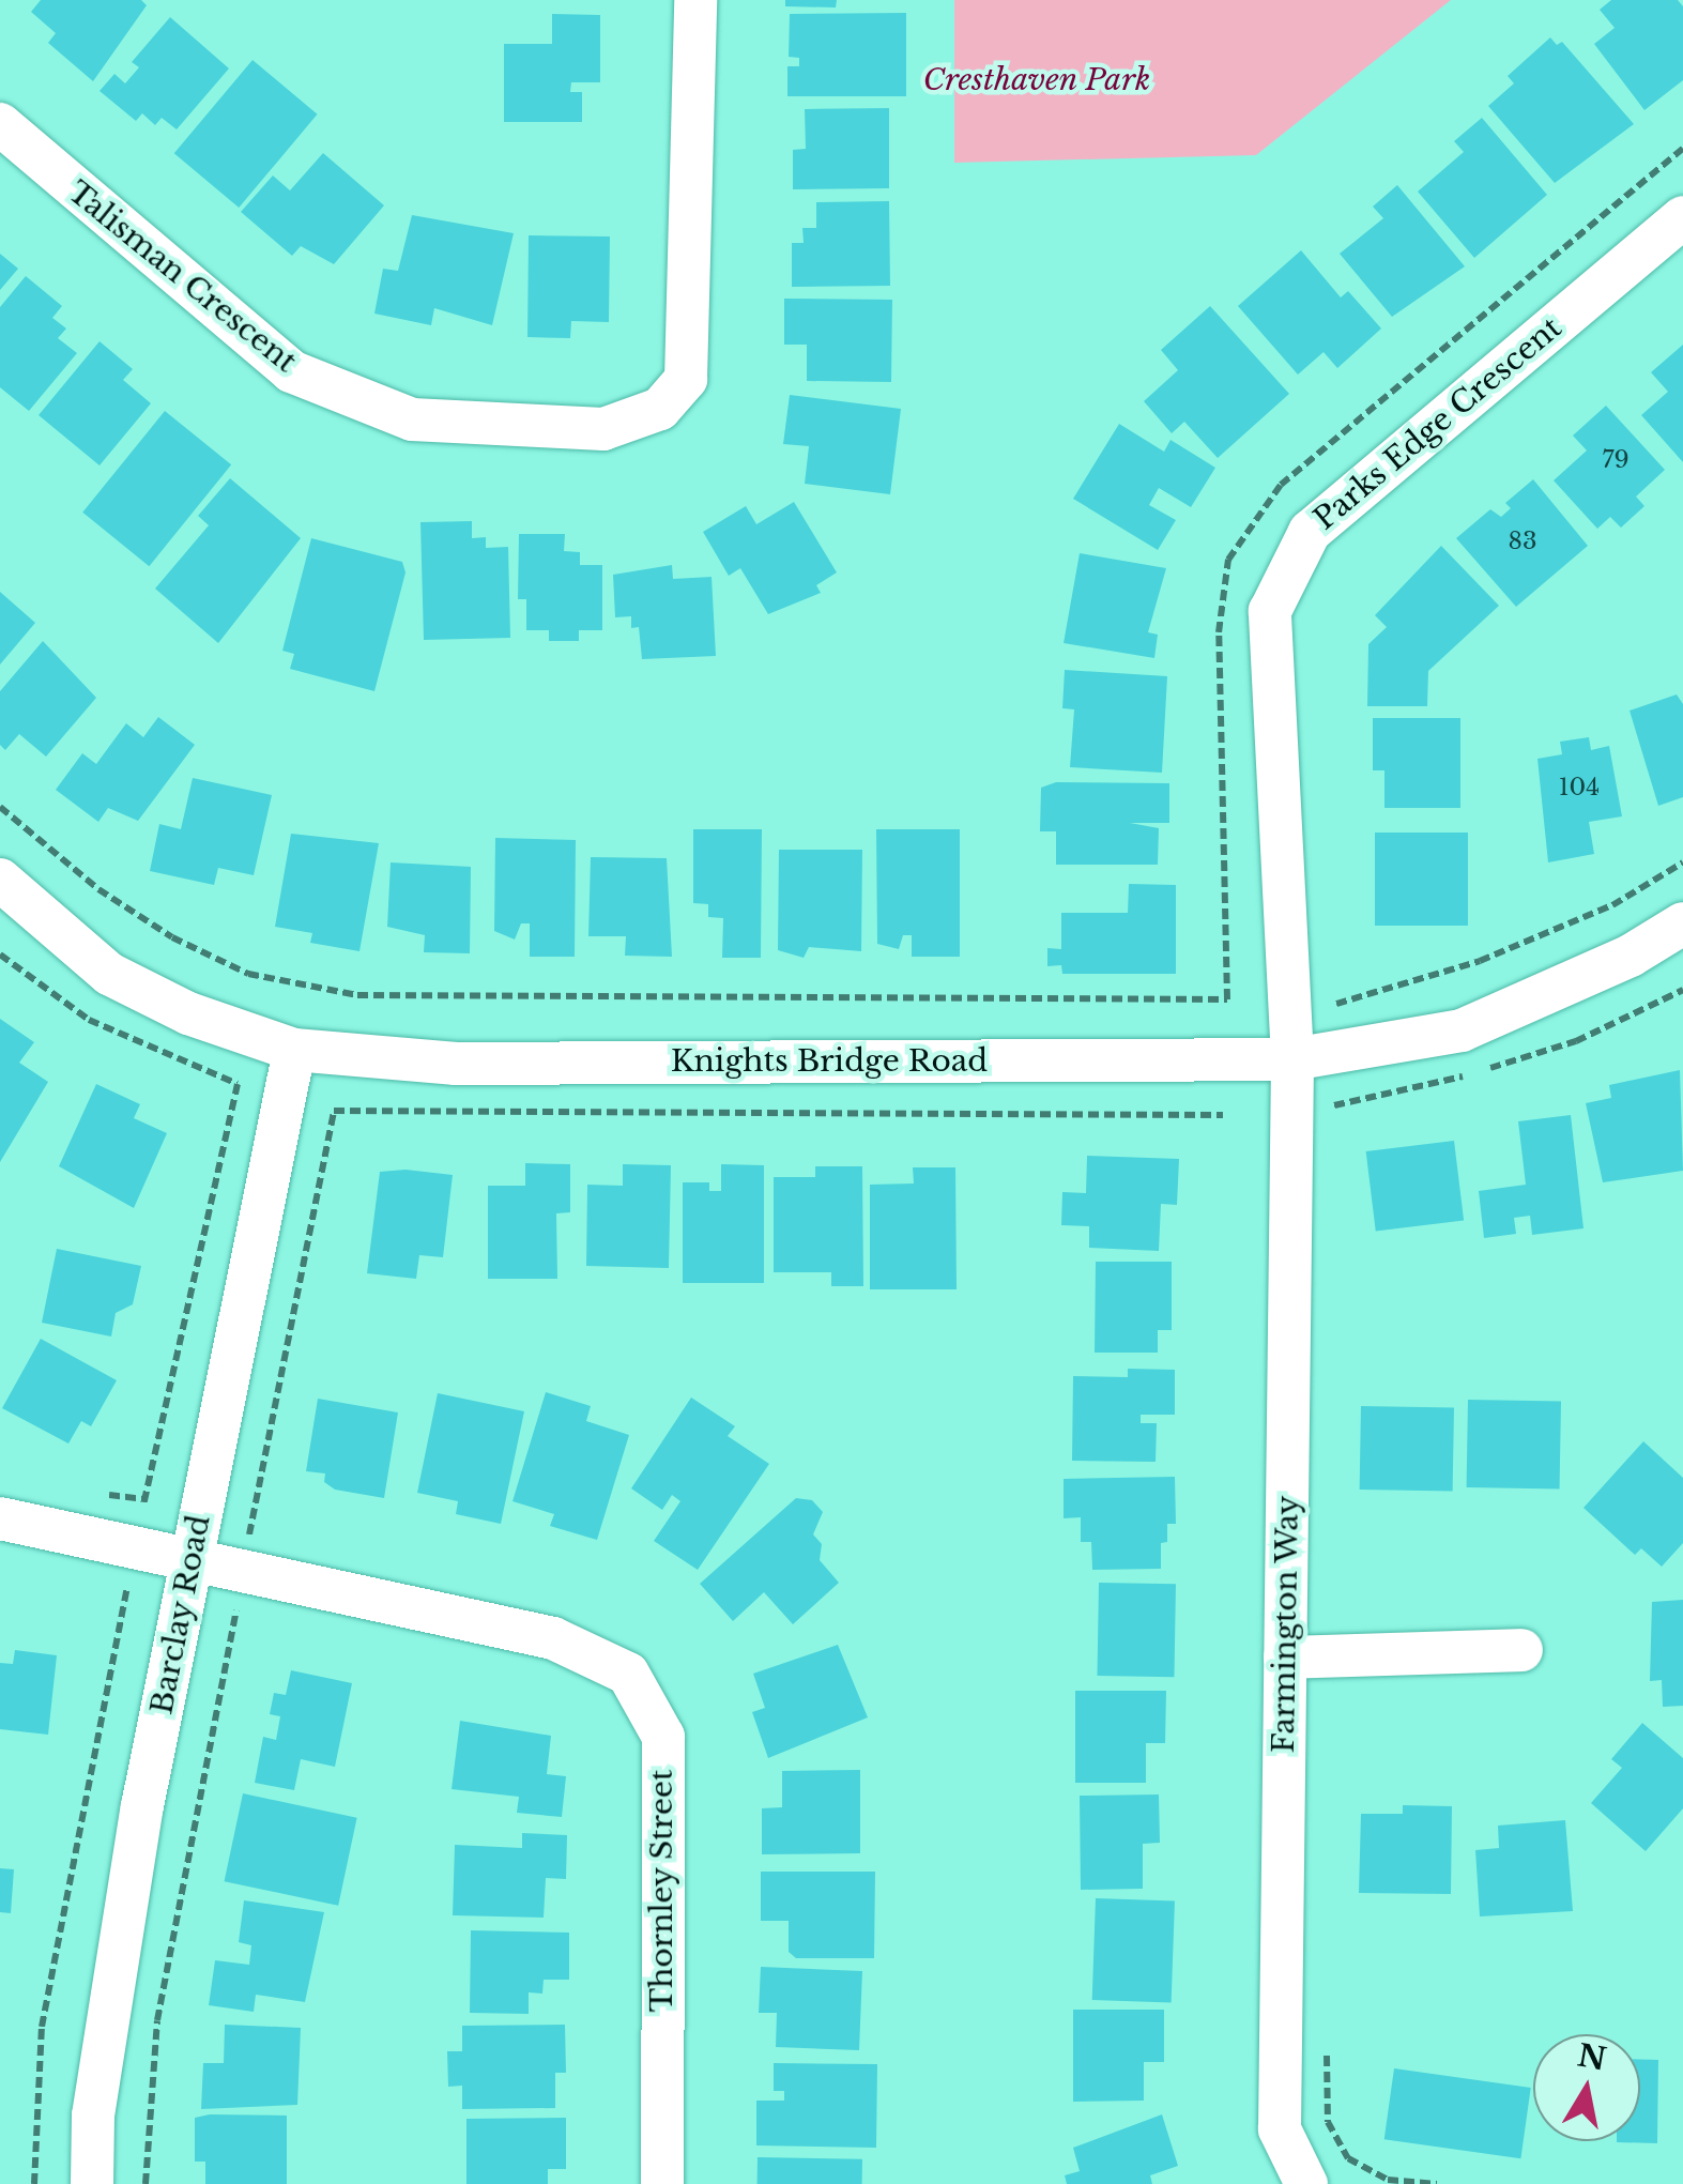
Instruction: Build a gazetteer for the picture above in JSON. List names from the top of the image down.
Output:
{
  "streets": {
    "street": [
      "Talisman Crescent",
      "Parks Edge Crescent",
      "Knights Bridge Road",
      "Barclay Road",
      "Farmington Way",
      "Thornley Street"
    ]
  },
  "crossings": [
    ["Parks Edge Crescent", "Knights Bridge Road"],
    ["Parks Edge Crescent", "Farmington Way"],
    ["Knights Bridge Road", "Barclay Road"],
    ["Knights Bridge Road", "Farmington Way"],
    ["Barclay Road", "Thornley Street"]
  ],
  "parks": ["Cresthaven Park"],
  "house_numbers": ["79", "83", "104"],
  "north": "top"
}
